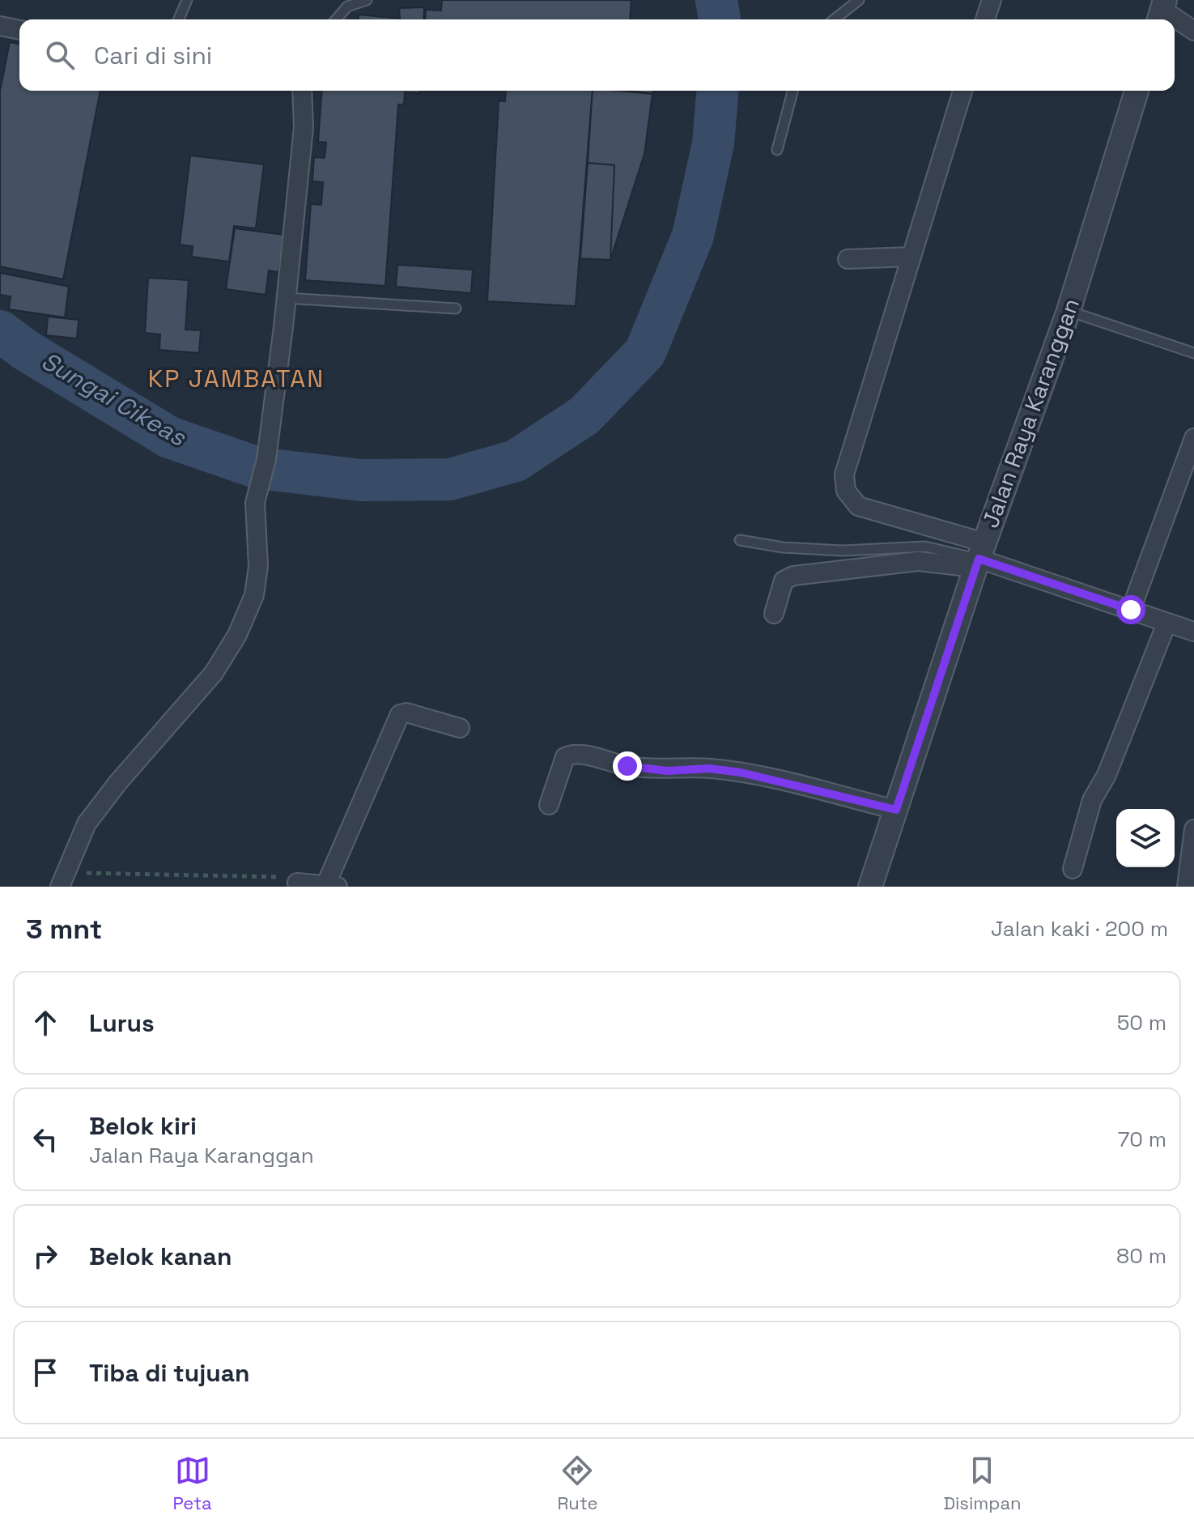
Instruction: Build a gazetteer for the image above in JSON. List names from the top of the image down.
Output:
{
  "streets": {
    "street": ["Jalan Raya Karanggan"]
  },
  "districts": ["KP JAMBATAN"],
  "water": ["Sungai Cikeas"],
  "page": {
    "search": "Cari di sini",
    "heading": ["3 mnt", "Jalan kaki · 200 m"],
    "list": [
      ["Lurus", "50 m"],
      ["Belok kiri", "Jalan Raya Karanggan", "70 m"],
      ["Belok kanan", "80 m"],
      "Tiba di tujuan"
    ],
    "nav": ["Peta", "Rute", "Disimpan"]
  }
}
